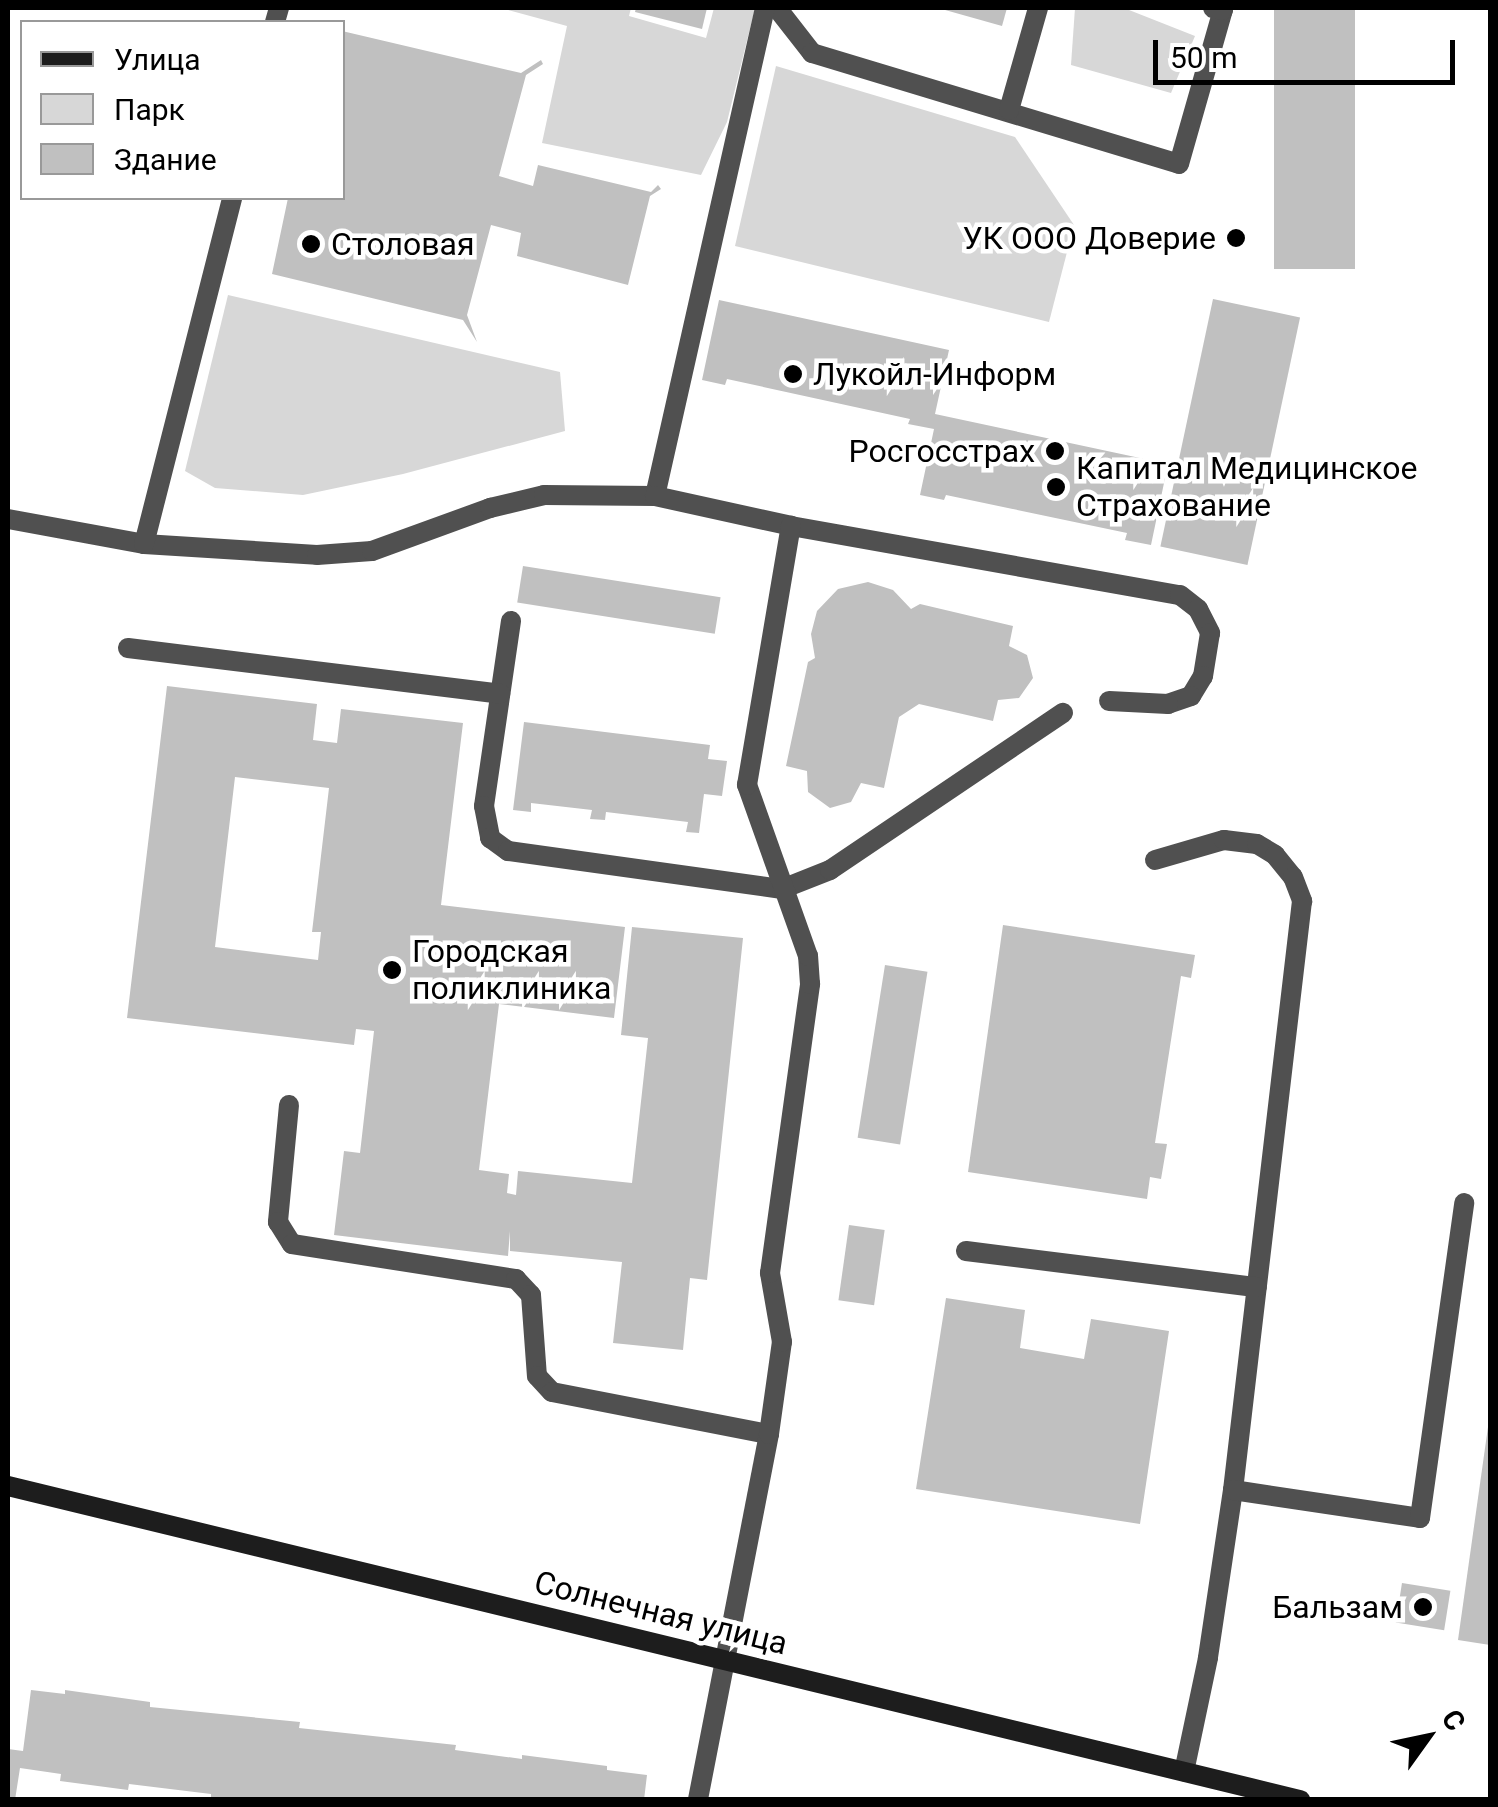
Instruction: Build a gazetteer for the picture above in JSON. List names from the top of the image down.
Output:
{
  "streets": {
    "street": ["Солнечная улица"]
  },
  "places": [
    "УК ООО Доверие",
    "Столовая",
    "Лукойл-Информ",
    "Росгосстрах",
    "Капитал Медицинское Страхование",
    "Городская поликлиника",
    "Бальзам"
  ],
  "legend": ["Улица", "Парк", "Здание"],
  "scale_bar": "50 m",
  "north": "top right"
}
